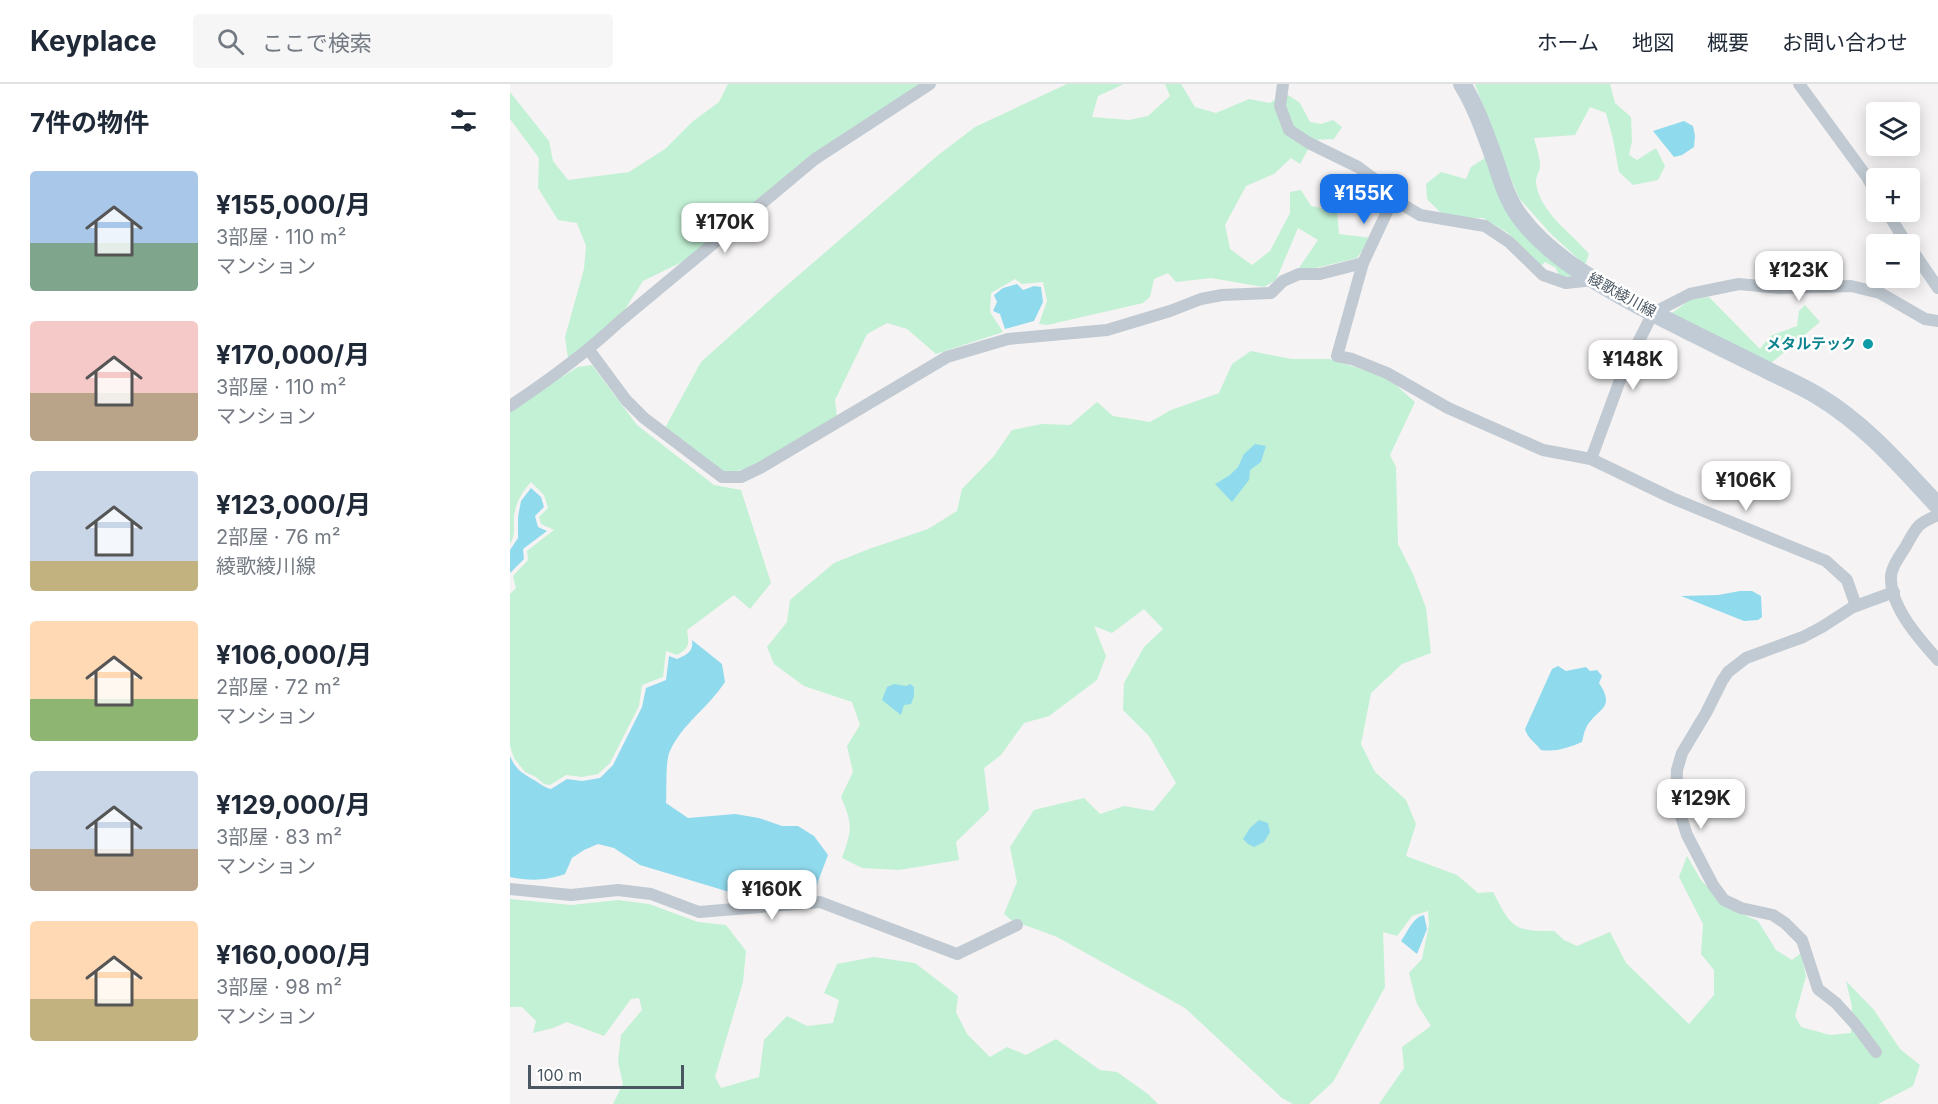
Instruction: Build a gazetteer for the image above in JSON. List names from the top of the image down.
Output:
{
  "streets": {
    "main road": ["綾歌綾川線"]
  },
  "places": ["メタルテック"],
  "scale_bar": "100 m",
  "page": {
    "header": "Keyplace",
    "search": "ここで検索",
    "nav": [
      "ホーム",
      "地図",
      "概要",
      "お問い合わせ"
    ],
    "heading": "7件の物件",
    "map_buttons": ["+", "−"],
    "list": [
      {
        "name": "¥155,000/月",
        "note": "3部屋 · 110 m² · マンション"
      },
      {
        "name": "¥170,000/月",
        "note": "3部屋 · 110 m² · マンション"
      },
      {
        "name": "¥123,000/月",
        "note": "2部屋 · 76 m² · 綾歌綾川線"
      },
      {
        "name": "¥106,000/月",
        "note": "2部屋 · 72 m² · マンション"
      },
      {
        "name": "¥129,000/月",
        "note": "3部屋 · 83 m² · マンション"
      },
      {
        "name": "¥160,000/月",
        "note": "3部屋 · 98 m² · マンション"
      }
    ],
    "price": [
      "¥155K",
      "¥170K",
      "¥123K",
      "¥148K",
      "¥106K",
      "¥129K",
      "¥160K"
    ],
    "scale": "100 m"
  }
}
